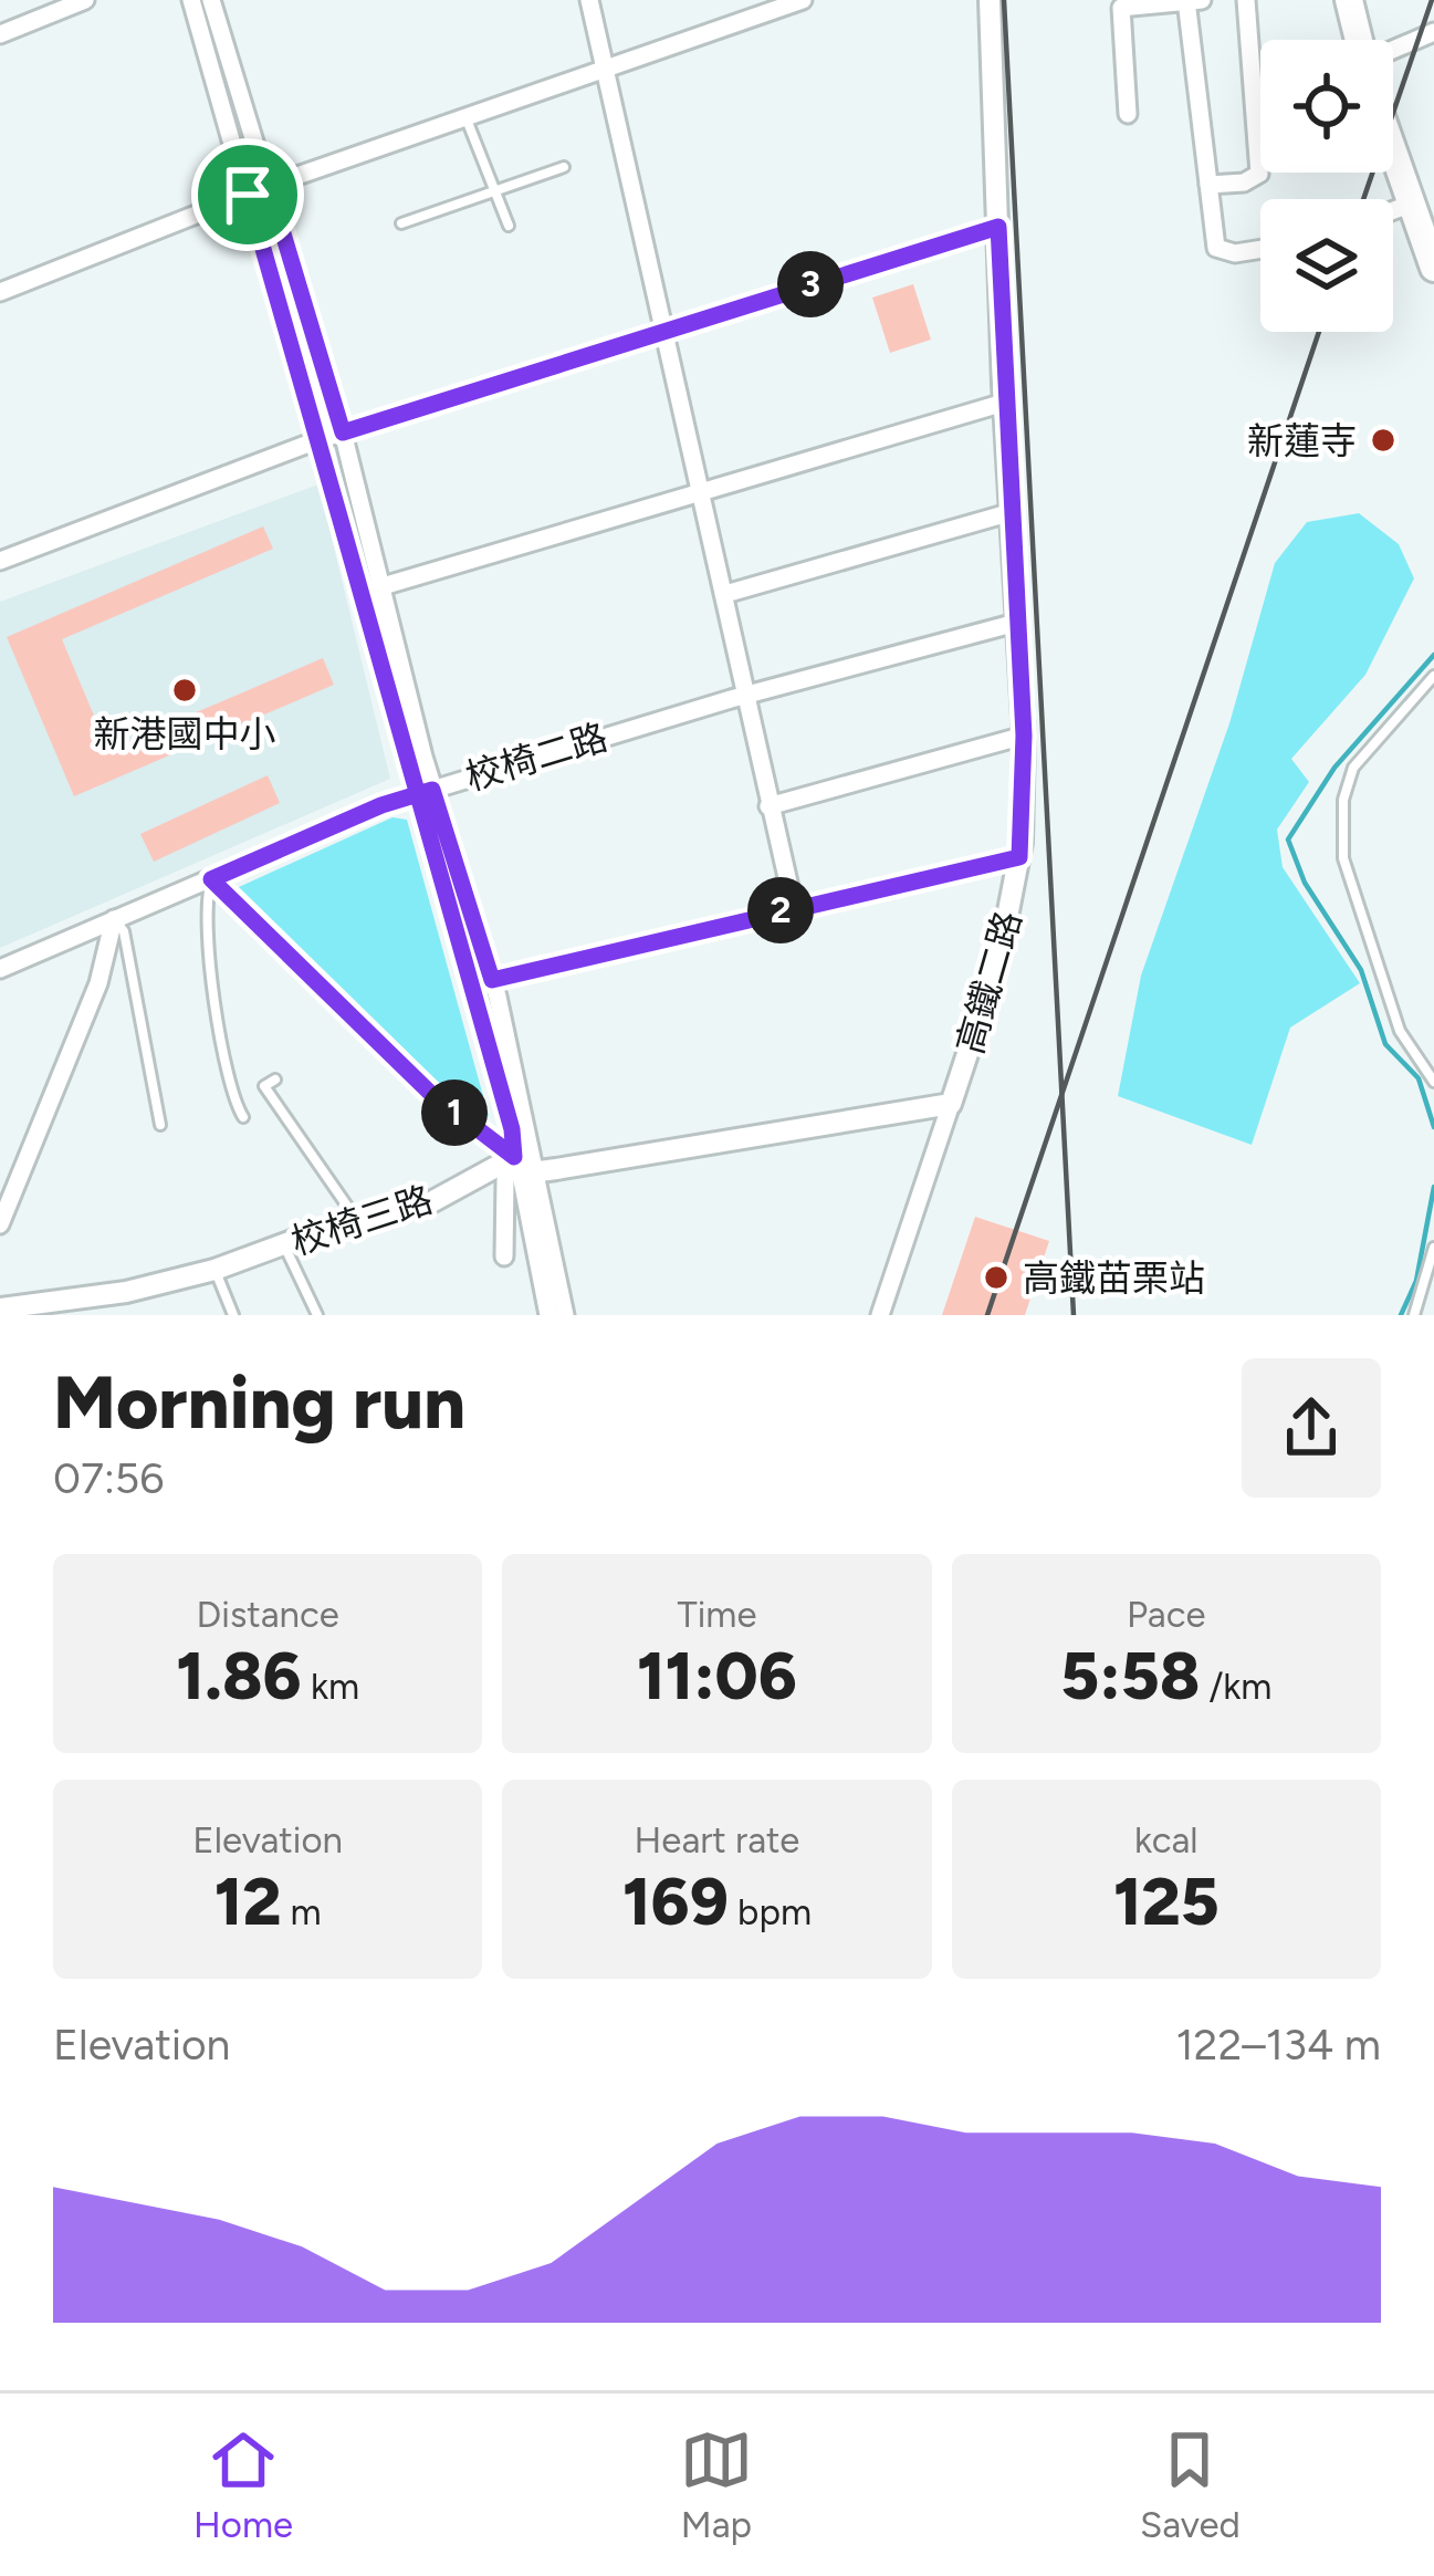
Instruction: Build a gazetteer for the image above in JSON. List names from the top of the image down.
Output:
{
  "streets": {
    "street": ["校椅二路", "高鐵二路", "校椅三路"]
  },
  "crossings": [
    ["校椅二路", "高鐵二路"]
  ],
  "places": ["新蓮寺", "新港國中小", "高鐵苗栗站"],
  "page": {
    "pins": ["3", "2", "1"],
    "heading": ["Morning run", "07:56"],
    "stats": [
      ["Distance", "1.86 km"],
      ["Time", "11:06"],
      ["Pace", "5:58 /km"],
      ["Elevation", "12 m"],
      ["Heart rate", "169 bpm"],
      ["kcal", "125"]
    ],
    "chart": ["Elevation", "122–134 m"],
    "tabs": ["Home", "Map", "Saved"]
  }
}
